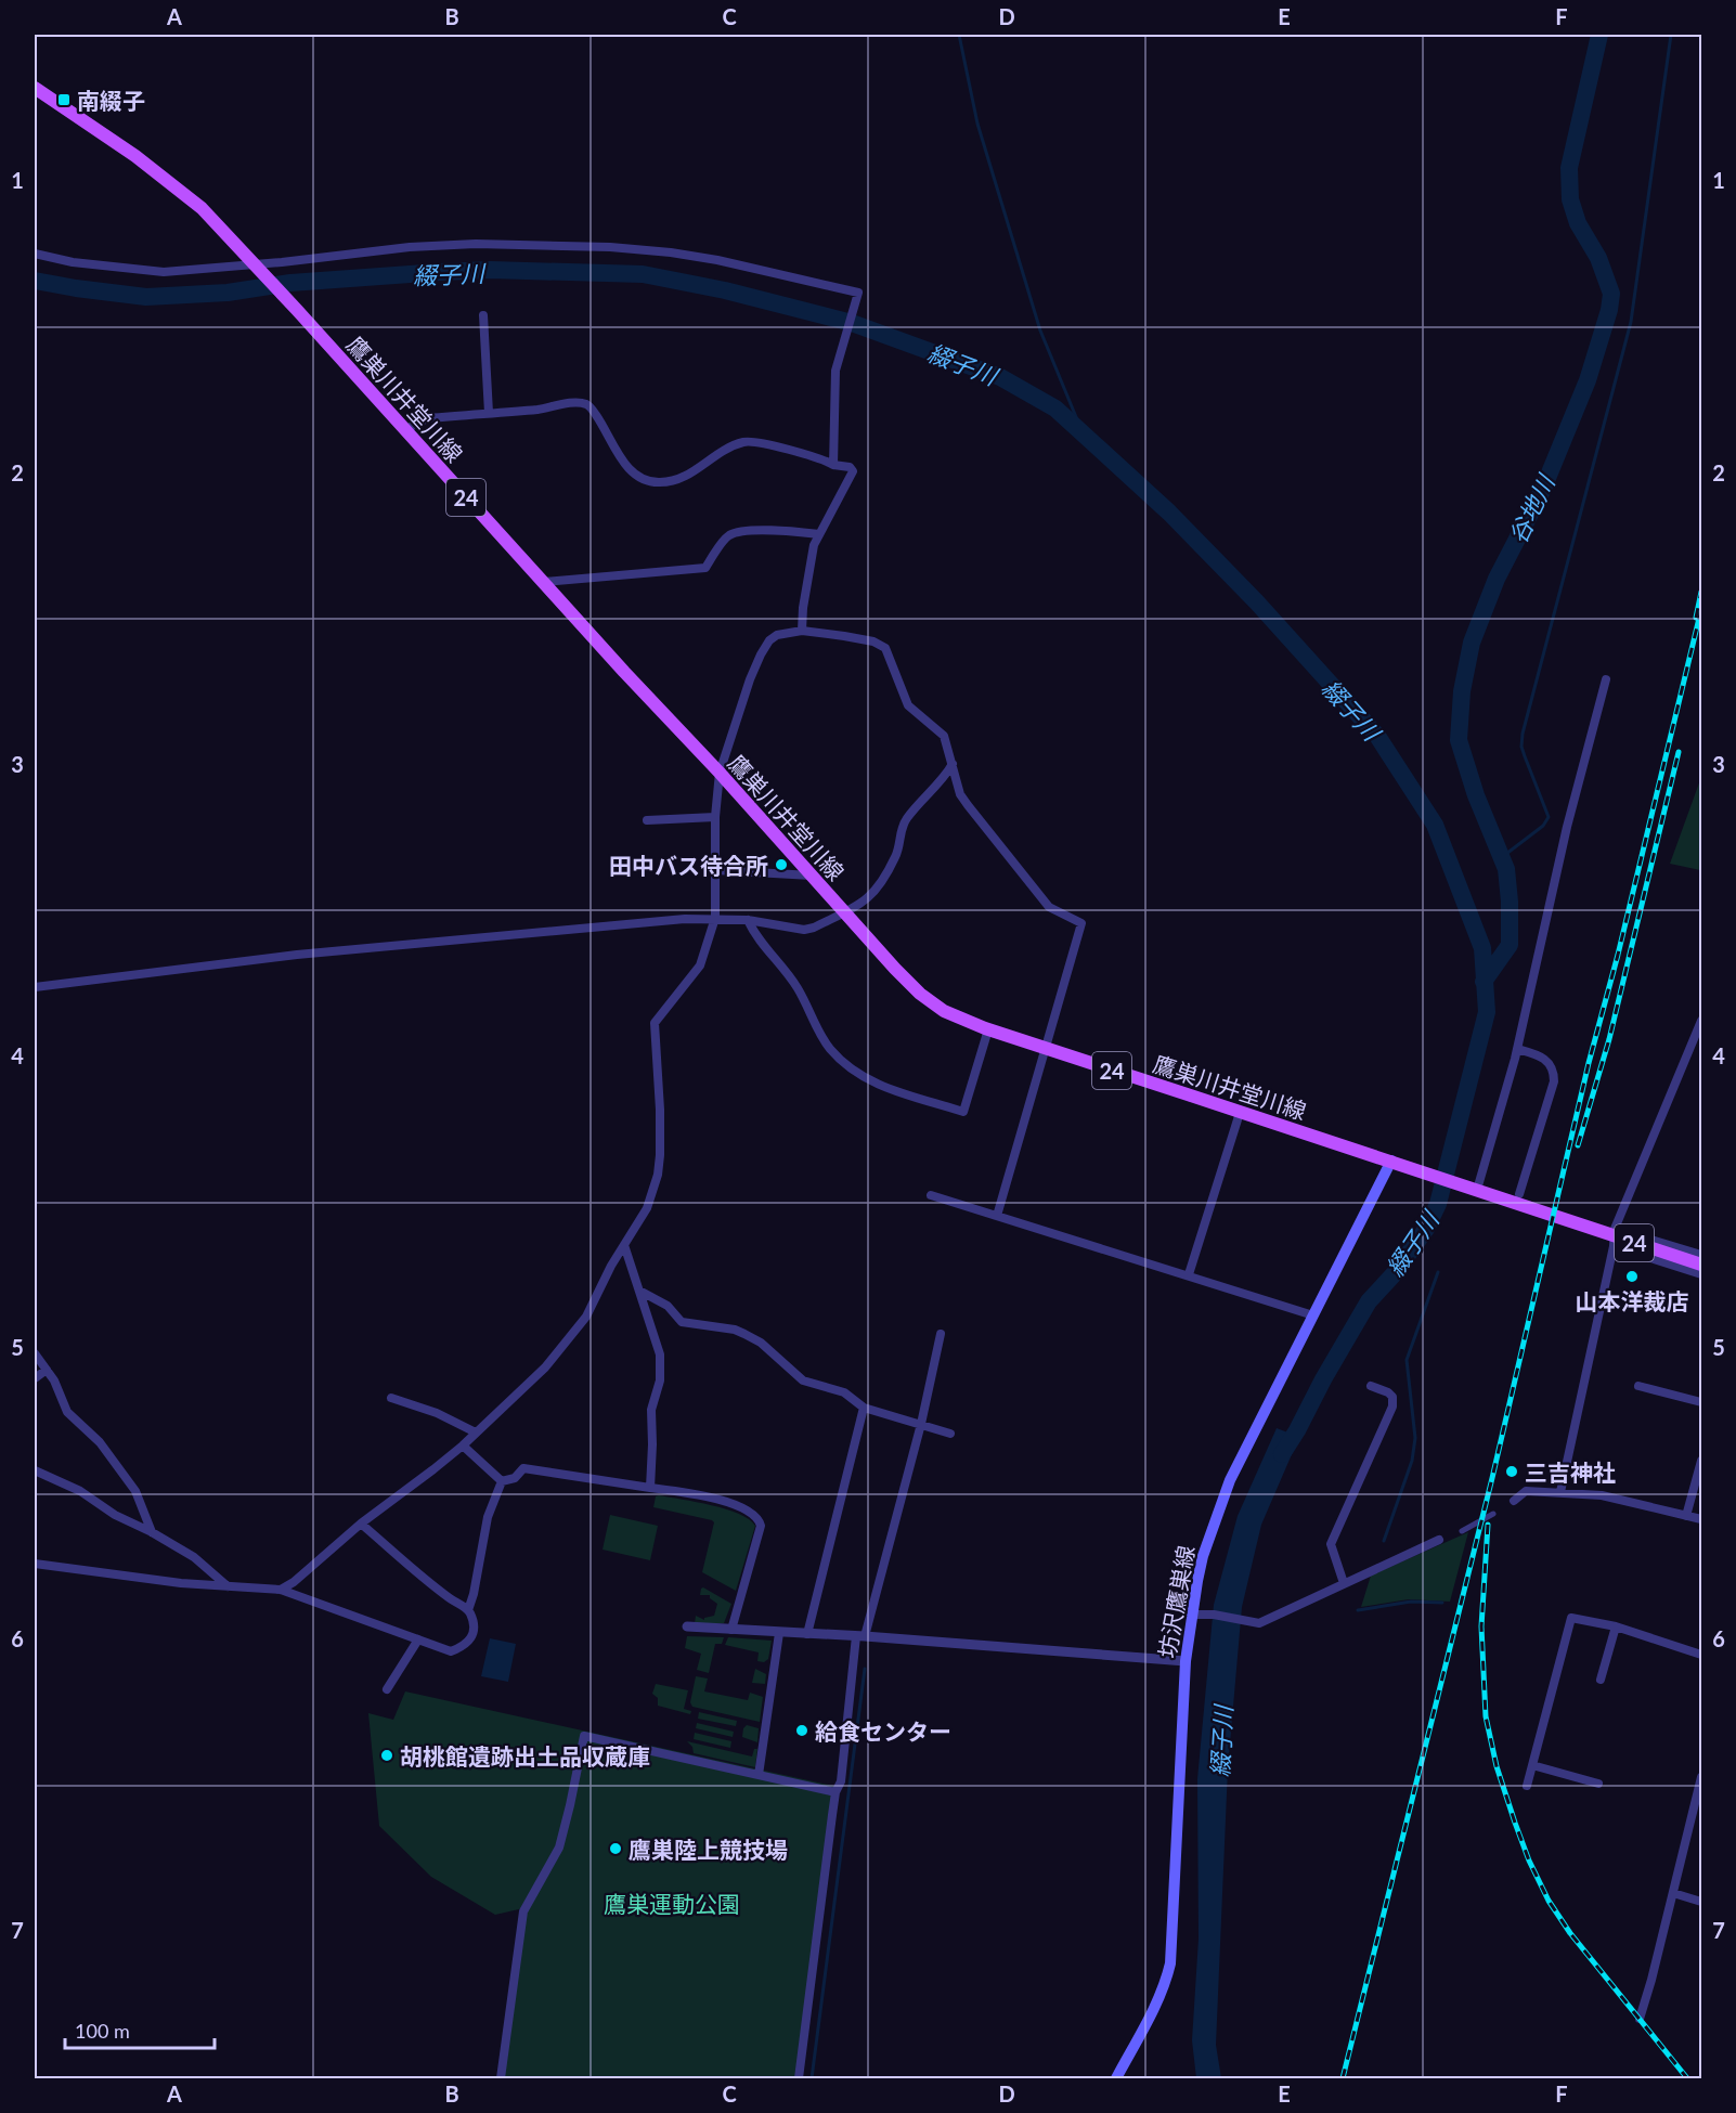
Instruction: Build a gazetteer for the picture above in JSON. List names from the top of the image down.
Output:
{
  "streets": {
    "main road": ["鷹巣川井堂川線", "24", "坊沢鷹巣線"]
  },
  "crossings": [
    ["鷹巣川井堂川線", "坊沢鷹巣線"]
  ],
  "water": ["綴子川", "谷地川"],
  "parks": ["鷹巣運動公園"],
  "places": {
    "transit": ["南綴子"],
    "other": [
      "田中バス待合所",
      "山本洋裁店",
      "三吉神社",
      "給食センター",
      "胡桃館遺跡出土品収蔵庫",
      "鷹巣陸上競技場"
    ]
  },
  "scale_bar": "100 m",
  "grid": {
    "columns": [
      "A",
      "B",
      "C",
      "D",
      "E",
      "F"
    ],
    "rows": [
      "1",
      "2",
      "3",
      "4",
      "5",
      "6",
      "7"
    ]
  }
}
